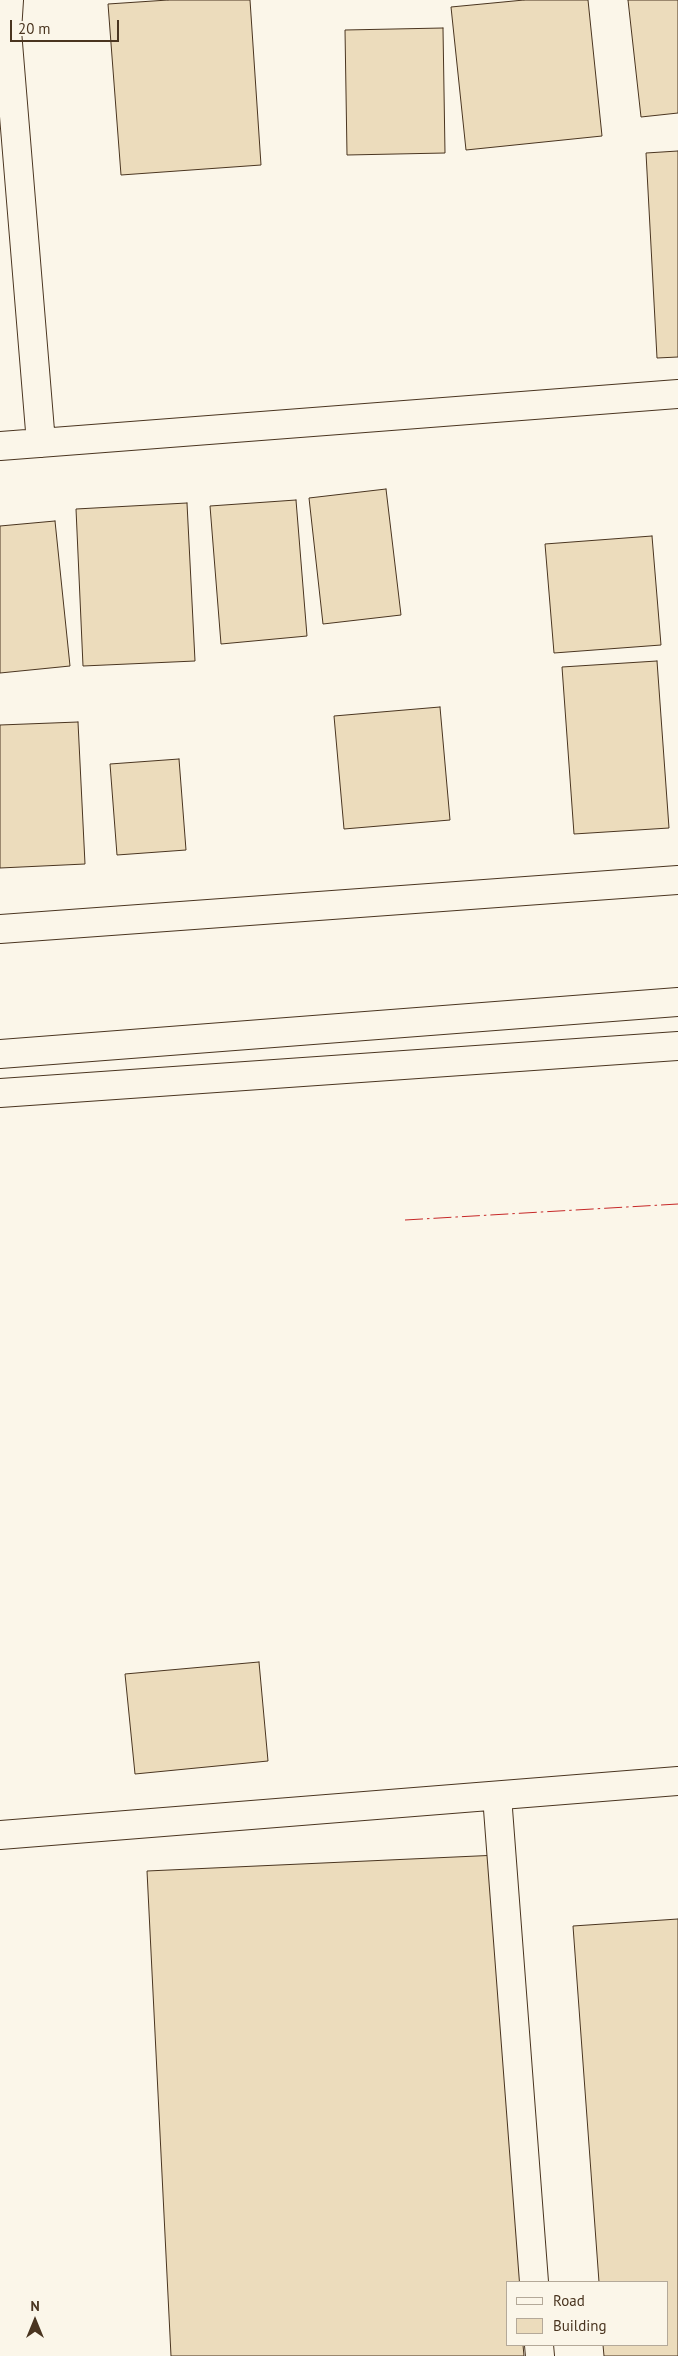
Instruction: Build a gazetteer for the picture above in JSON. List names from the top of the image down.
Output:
{
  "legend": ["Road", "Building"],
  "scale_bar": "20 m",
  "north": "top"
}
